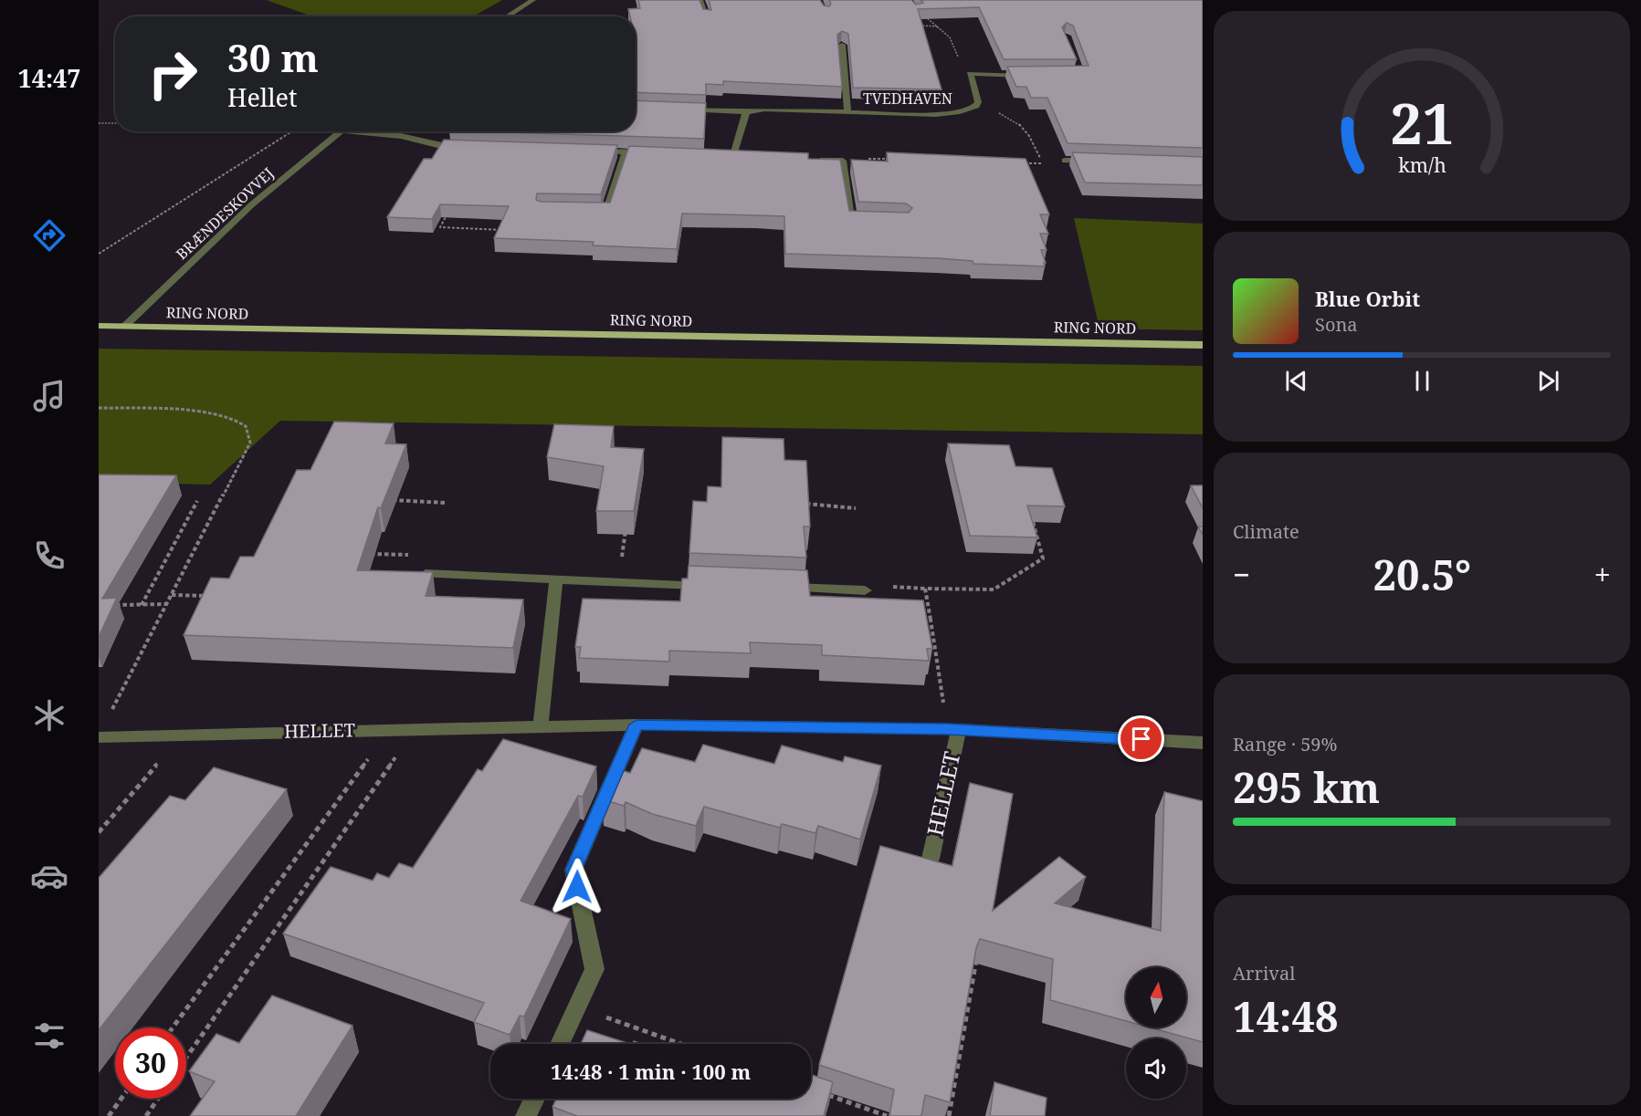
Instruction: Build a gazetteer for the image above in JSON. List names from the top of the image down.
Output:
{
  "streets": {
    "main road": ["RING NORD"],
    "street": ["TVEDHAVEN", "BRÆNDESKOVVEJ", "HELLET"]
  },
  "crossings": [
    ["BRÆNDESKOVVEJ", "RING NORD"]
  ],
  "north": "top",
  "page": {
    "tabs": "14:47",
    "turn": ["30 m", "Hellet"],
    "song": ["Blue Orbit", "Sona"],
    "tile": [
      "Climate",
      ["Range · 59%", "295 km"],
      ["Arrival", "14:48"]
    ],
    "heat": ["−", "20.5°", "+"],
    "limit": "30",
    "trip": "14:48 · 1 min · 100 m",
    "gauge": ["21", "km/h"]
  }
}
